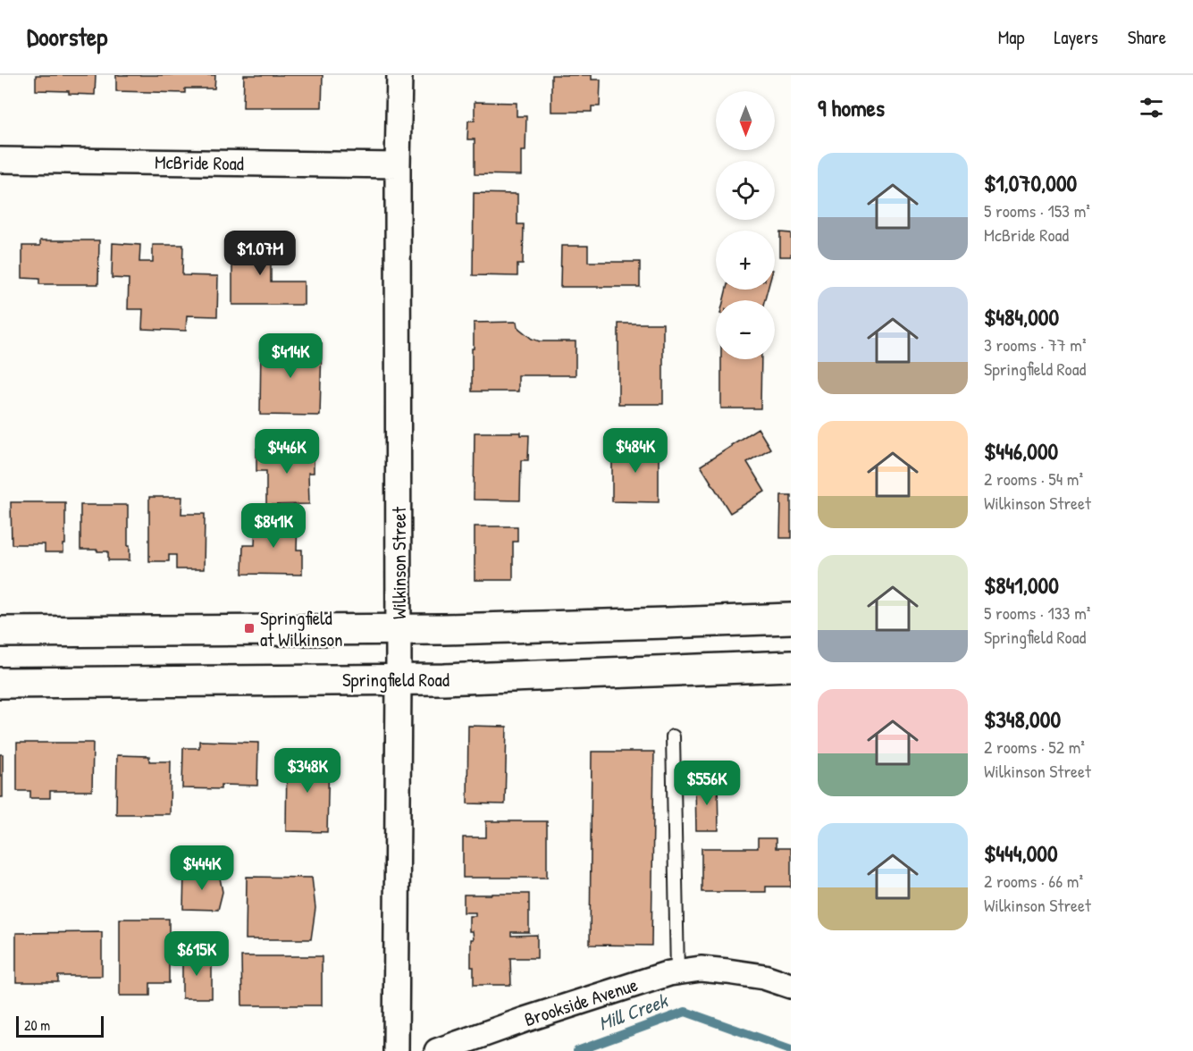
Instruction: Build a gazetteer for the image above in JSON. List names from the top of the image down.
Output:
{
  "streets": {
    "main road": ["Springfield Road"],
    "street": ["McBride Road", "Wilkinson Street", "Brookside Avenue"]
  },
  "crossings": [
    ["McBride Road", "Wilkinson Street"],
    ["Wilkinson Street", "Springfield Road"]
  ],
  "water": ["Mill Creek"],
  "places": {
    "transit": ["Springfield at Wilkinson"]
  },
  "scale_bar": "20 m",
  "north": "bottom",
  "page": {
    "header": "Doorstep",
    "nav": ["Map", "Layers", "Share"],
    "heading": "9 homes",
    "map_buttons": ["+", "−"],
    "list": [
      {
        "name": "$1,070,000",
        "note": "5 rooms · 153 m² · McBride Road"
      },
      {
        "name": "$484,000",
        "note": "3 rooms · 77 m² · Springfield Road"
      },
      {
        "name": "$446,000",
        "note": "2 rooms · 54 m² · Wilkinson Street"
      },
      {
        "name": "$841,000",
        "note": "5 rooms · 133 m² · Springfield Road"
      },
      {
        "name": "$348,000",
        "note": "2 rooms · 52 m² · Wilkinson Street"
      },
      {
        "name": "$444,000",
        "note": "2 rooms · 66 m² · Wilkinson Street"
      }
    ],
    "price": [
      "$1.07M",
      "$414K",
      "$484K",
      "$446K",
      "$841K",
      "$348K",
      "$556K",
      "$444K",
      "$615K"
    ],
    "scale": "20 m"
  }
}
